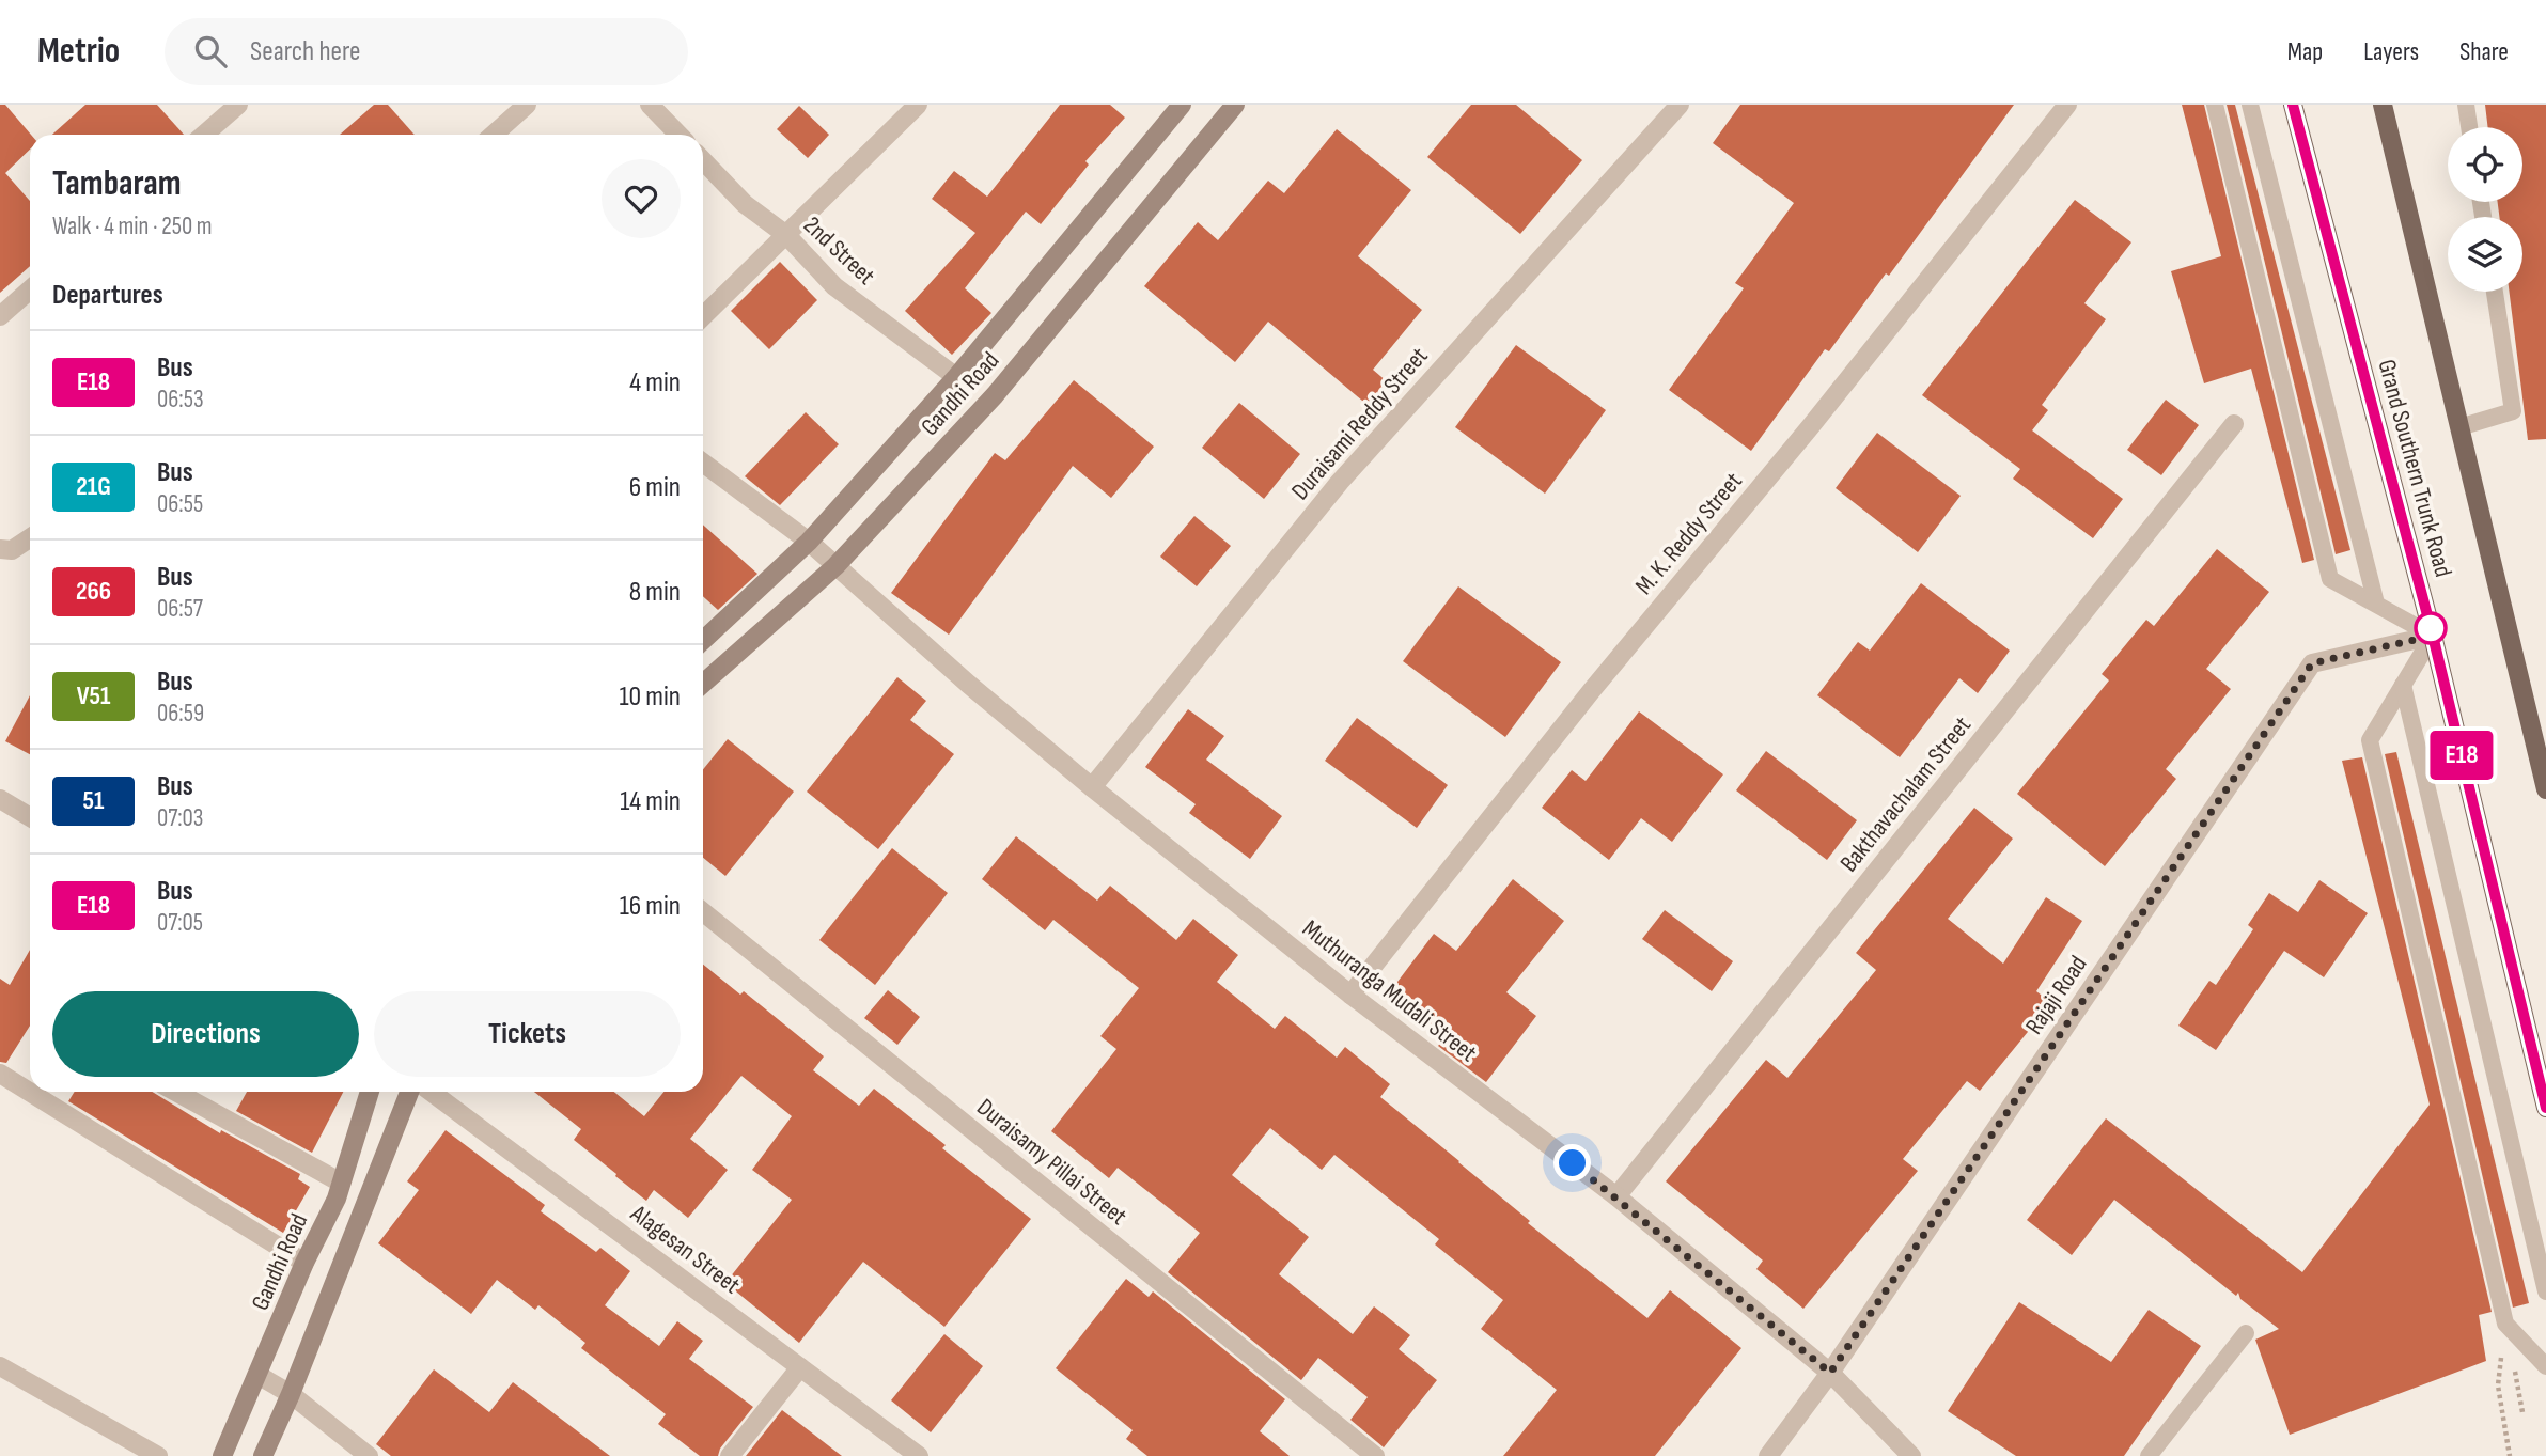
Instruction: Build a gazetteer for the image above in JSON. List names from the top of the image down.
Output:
{
  "streets": {
    "main road": ["Gandhi Road", "Grand Southern Trunk Road"],
    "street": [
      "2nd Street",
      "Duraisami Reddy Street",
      "M. K. Reddy Street",
      "Bakthavachalam Street",
      "Muthuranga Mudali Street",
      "Rajaji Road",
      "Duraisamy Pillai Street",
      "Alagesan Street"
    ]
  },
  "crossings": [
    ["2nd Street", "Gandhi Road"],
    ["Gandhi Road", "Muthuranga Mudali Street"],
    ["Duraisami Reddy Street", "Muthuranga Mudali Street"],
    ["Grand Southern Trunk Road", "Rajaji Road"],
    ["M. K. Reddy Street", "Muthuranga Mudali Street"],
    ["Bakthavachalam Street", "Muthuranga Mudali Street"],
    ["Muthuranga Mudali Street", "Rajaji Road"]
  ],
  "lines": ["bus line E18"],
  "page": {
    "header": "Metrio",
    "search": "Search here",
    "nav": ["Map", "Layers", "Share"],
    "on_map": "E18",
    "heading": [
      ["Tambaram", "Walk · 4 min · 250 m"],
      "Departures"
    ],
    "list": [
      {
        "mark": "E18",
        "name": "Bus",
        "note": "06:53",
        "value": "4 min"
      },
      {
        "mark": "21G",
        "name": "Bus",
        "note": "06:55",
        "value": "6 min"
      },
      {
        "mark": "266",
        "name": "Bus",
        "note": "06:57",
        "value": "8 min"
      },
      {
        "mark": "V51",
        "name": "Bus",
        "note": "06:59",
        "value": "10 min"
      },
      {
        "mark": "51",
        "name": "Bus",
        "note": "07:03",
        "value": "14 min"
      },
      {
        "mark": "E18",
        "name": "Bus",
        "note": "07:05",
        "value": "16 min"
      }
    ],
    "buttons": ["Directions", "Tickets"]
  }
}
